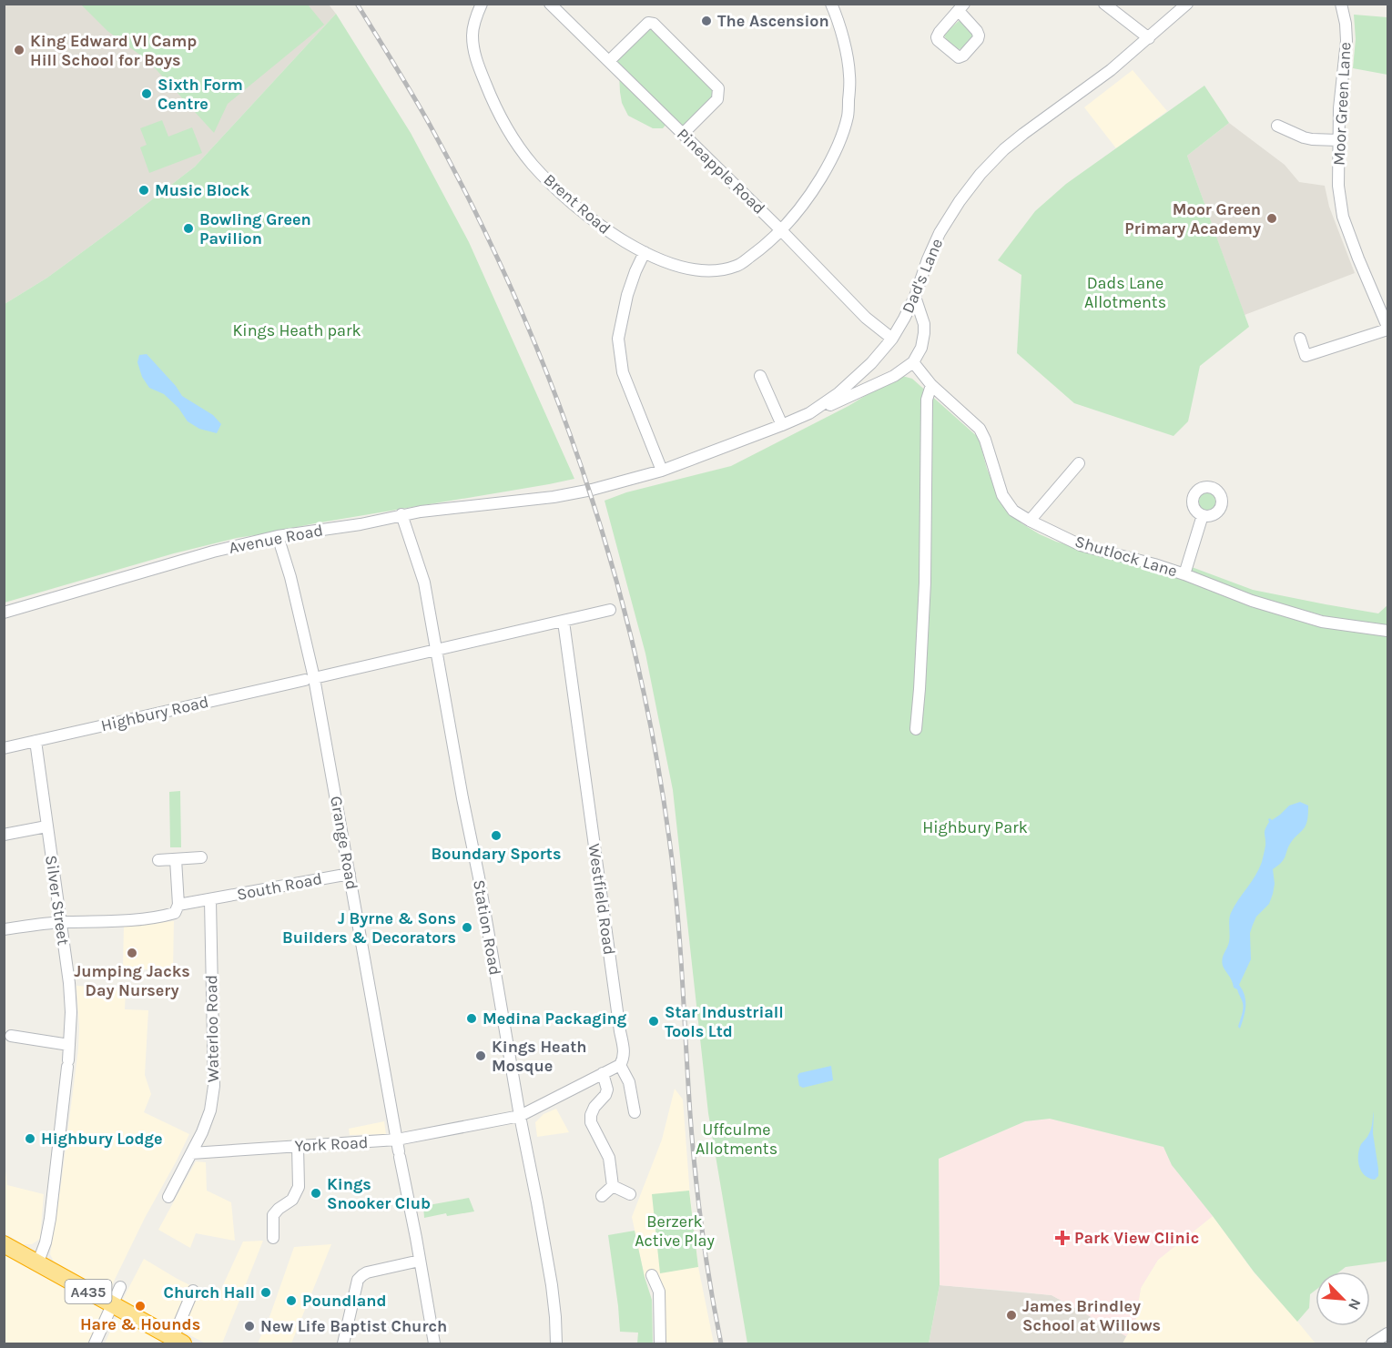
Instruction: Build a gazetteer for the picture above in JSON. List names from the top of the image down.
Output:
{
  "streets": {
    "highway": ["A435"],
    "street": [
      "Moor Green Lane",
      "Pineapple Road",
      "Brent Road",
      "Dad's Lane",
      "Avenue Road",
      "Shutlock Lane",
      "Highbury Road",
      "Grange Road",
      "South Road",
      "Westfield Road",
      "Silver Street",
      "Station Road",
      "Waterloo Road",
      "York Road"
    ]
  },
  "crossings": [
    ["Pineapple Road", "Brent Road"],
    ["Pineapple Road", "Dad's Lane"],
    ["Dad's Lane", "Avenue Road"],
    ["Avenue Road", "Grange Road"],
    ["Avenue Road", "Station Road"],
    ["Highbury Road", "Grange Road"],
    ["Highbury Road", "Westfield Road"],
    ["Highbury Road", "Silver Street"],
    ["Highbury Road", "Station Road"],
    ["Grange Road", "South Road"],
    ["Grange Road", "York Road"],
    ["South Road", "Waterloo Road"],
    ["Silver Street", "A435"],
    ["Station Road", "York Road"],
    ["Waterloo Road", "York Road"]
  ],
  "parks": [
    "Dads Lane Allotments",
    "Kings Heath park",
    "Highbury Park",
    "Uffculme Allotments",
    "Berzerk Active Play"
  ],
  "places": {
    "other": [
      "The Ascension",
      "King Edward VI Camp Hill School for Boys",
      "Sixth Form Centre",
      "Music Block",
      "Moor Green Primary Academy",
      "Bowling Green Pavilion",
      "Boundary Sports",
      "J Byrne & Sons Builders & Decorators",
      "Jumping Jacks Day Nursery",
      "Medina Packaging",
      "Star Industriall Tools Ltd",
      "Kings Heath Mosque",
      "Highbury Lodge",
      "Kings Snooker Club",
      "Church Hall",
      "Poundland",
      "Hare & Hounds",
      "James Brindley School at Willows",
      "New Life Baptist Church"
    ],
    "health": ["Park View Clinic"]
  },
  "north": "bottom right"
}
